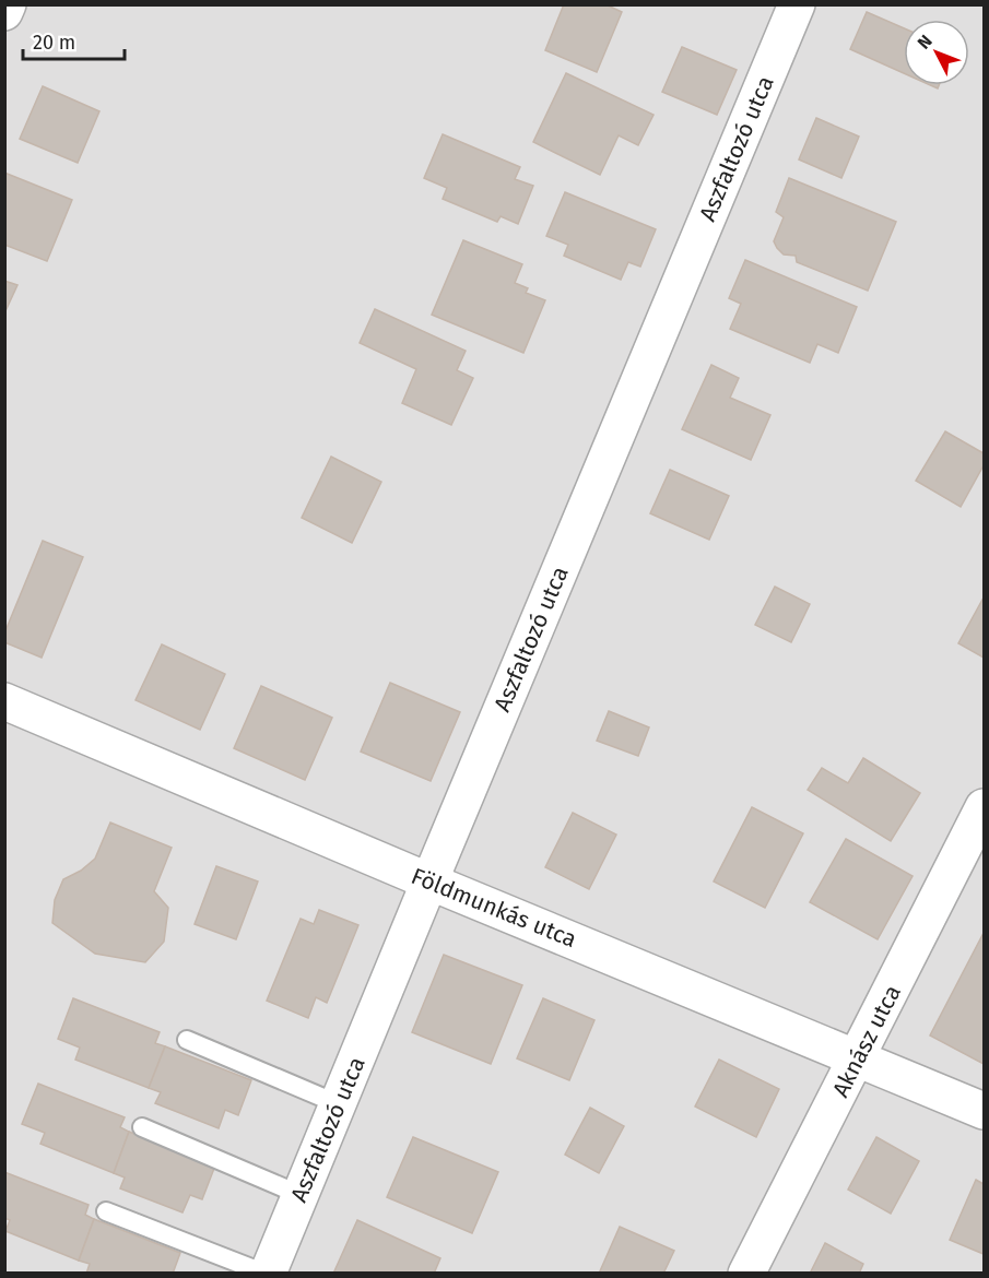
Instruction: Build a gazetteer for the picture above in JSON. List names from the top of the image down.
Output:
{
  "streets": {
    "street": ["Aszfaltozó utca", "Földmunkás utca", "Aknász utca"]
  },
  "crossings": [
    ["Aszfaltozó utca", "Földmunkás utca"],
    ["Földmunkás utca", "Aknász utca"]
  ],
  "scale_bar": "20 m",
  "north": "top left"
}
